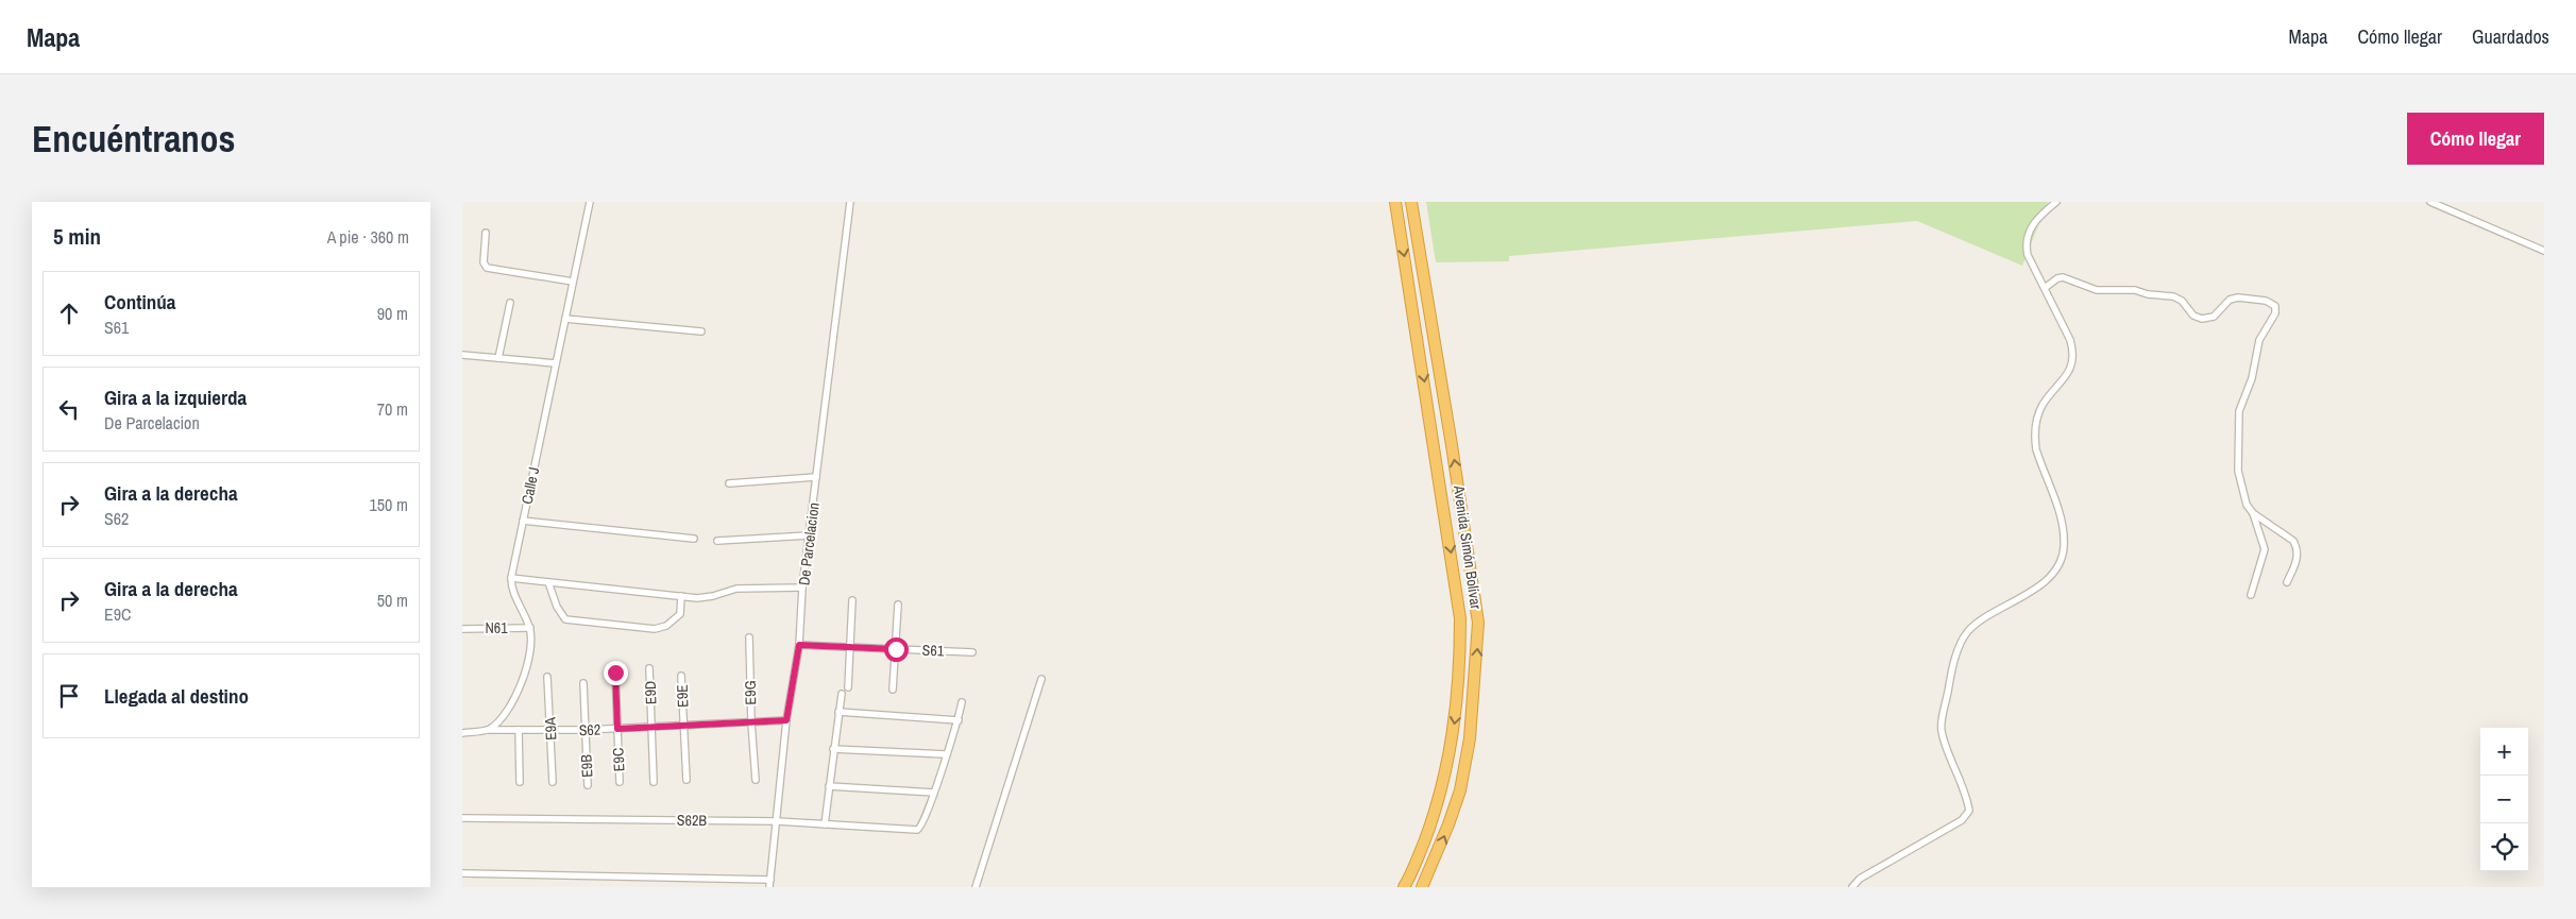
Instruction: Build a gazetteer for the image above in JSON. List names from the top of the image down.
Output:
{
  "streets": {
    "highway": ["Avenida Simón Bolívar"],
    "street": [
      "Calle J",
      "De Parcelacion",
      "N61",
      "S61",
      "E9D",
      "E9G",
      "E9E",
      "E9A",
      "S62",
      "E9C",
      "E9B",
      "S62B"
    ]
  },
  "crossings": [
    ["Calle J", "N61"],
    ["Calle J", "S62"],
    ["De Parcelacion", "S61"],
    ["De Parcelacion", "S62"],
    ["De Parcelacion", "S62B"],
    ["E9D", "S62"],
    ["E9G", "S62"],
    ["E9E", "S62"],
    ["E9A", "S62"],
    ["S62", "E9C"],
    ["S62", "E9B"]
  ],
  "page": {
    "header": "Mapa",
    "nav": ["Mapa", "Cómo llegar", "Guardados"],
    "buttons": "Cómo llegar",
    "title": "Encuéntranos",
    "heading": ["5 min", "A pie · 360 m"],
    "list": [
      ["Continúa", "S61", "90 m"],
      ["Gira a la izquierda", "De Parcelacion", "70 m"],
      ["Gira a la derecha", "S62", "150 m"],
      ["Gira a la derecha", "E9C", "50 m"],
      "Llegada al destino"
    ],
    "map_buttons": ["+", "−"]
  }
}
